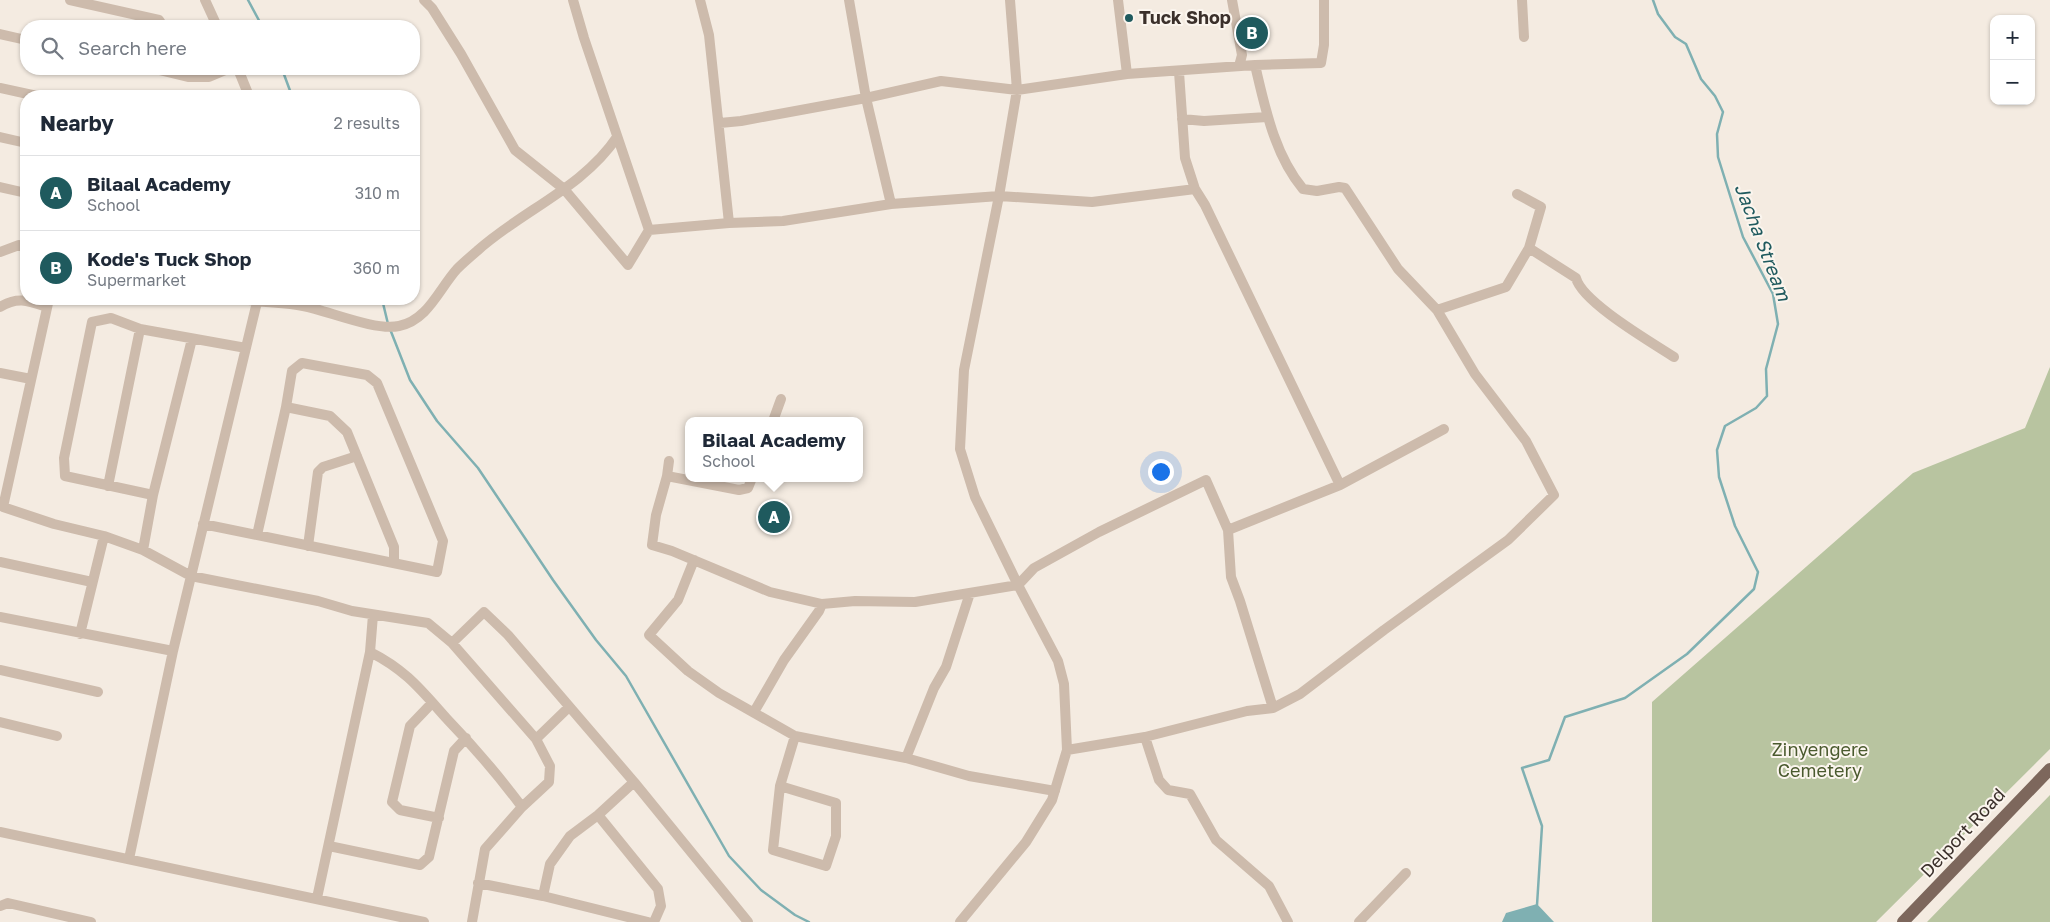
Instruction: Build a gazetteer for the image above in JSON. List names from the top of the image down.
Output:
{
  "streets": {
    "main road": ["Delport Road"]
  },
  "water": ["Jacha Stream"],
  "parks": ["Zinyengere Cemetery"],
  "places": ["Tuck Shop"],
  "page": {
    "map_buttons": ["+", "−"],
    "pins": ["B", "A"],
    "search": "Search here",
    "heading": ["Nearby", "2 results"],
    "list": [
      {
        "mark": "A",
        "name": "Bilaal Academy",
        "note": "School",
        "value": "310 m"
      },
      {
        "mark": "B",
        "name": "Kode's Tuck Shop",
        "note": "Supermarket",
        "value": "360 m"
      }
    ],
    "popup": ["Bilaal Academy", "School"]
  }
}
